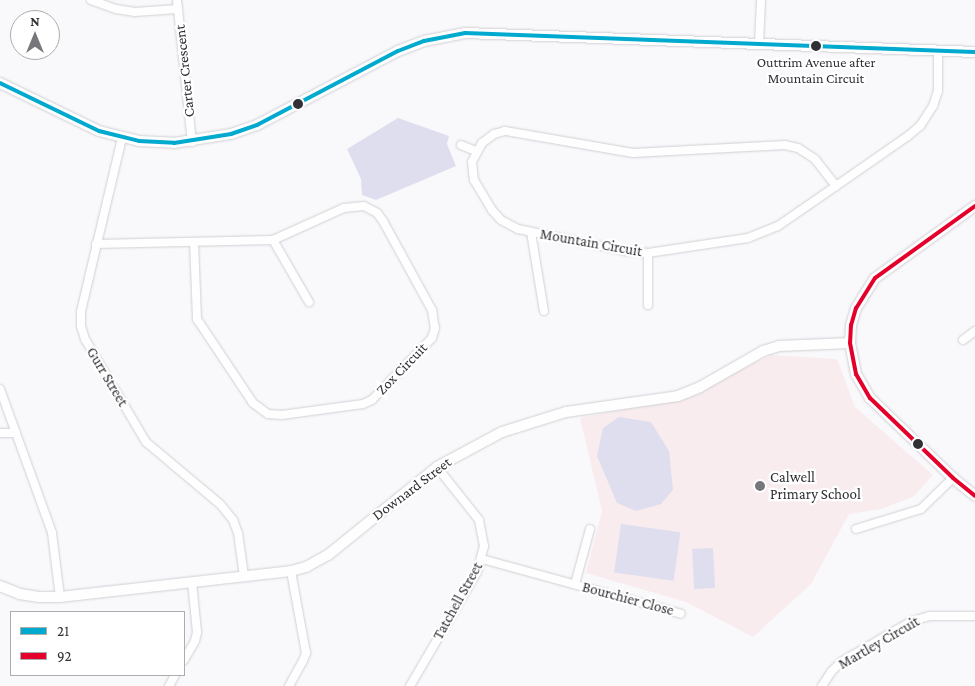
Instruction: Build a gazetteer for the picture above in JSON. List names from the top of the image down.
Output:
{
  "streets": {
    "street": [
      "Carter Crescent",
      "Mountain Circuit",
      "Zox Circuit",
      "Gurr Street",
      "Downard Street",
      "Bourchier Close",
      "Tatchell Street",
      "Martley Circuit"
    ]
  },
  "crossings": [
    ["Zox Circuit", "Gurr Street"],
    ["Gurr Street", "Downard Street"],
    ["Downard Street", "Tatchell Street"],
    ["Bourchier Close", "Tatchell Street"]
  ],
  "places": ["Outtrim Avenue after Mountain Circuit", "Calwell Primary School"],
  "lines": ["transit line 21", "transit line 92"],
  "legend": ["21", "92"],
  "north": "top"
}
